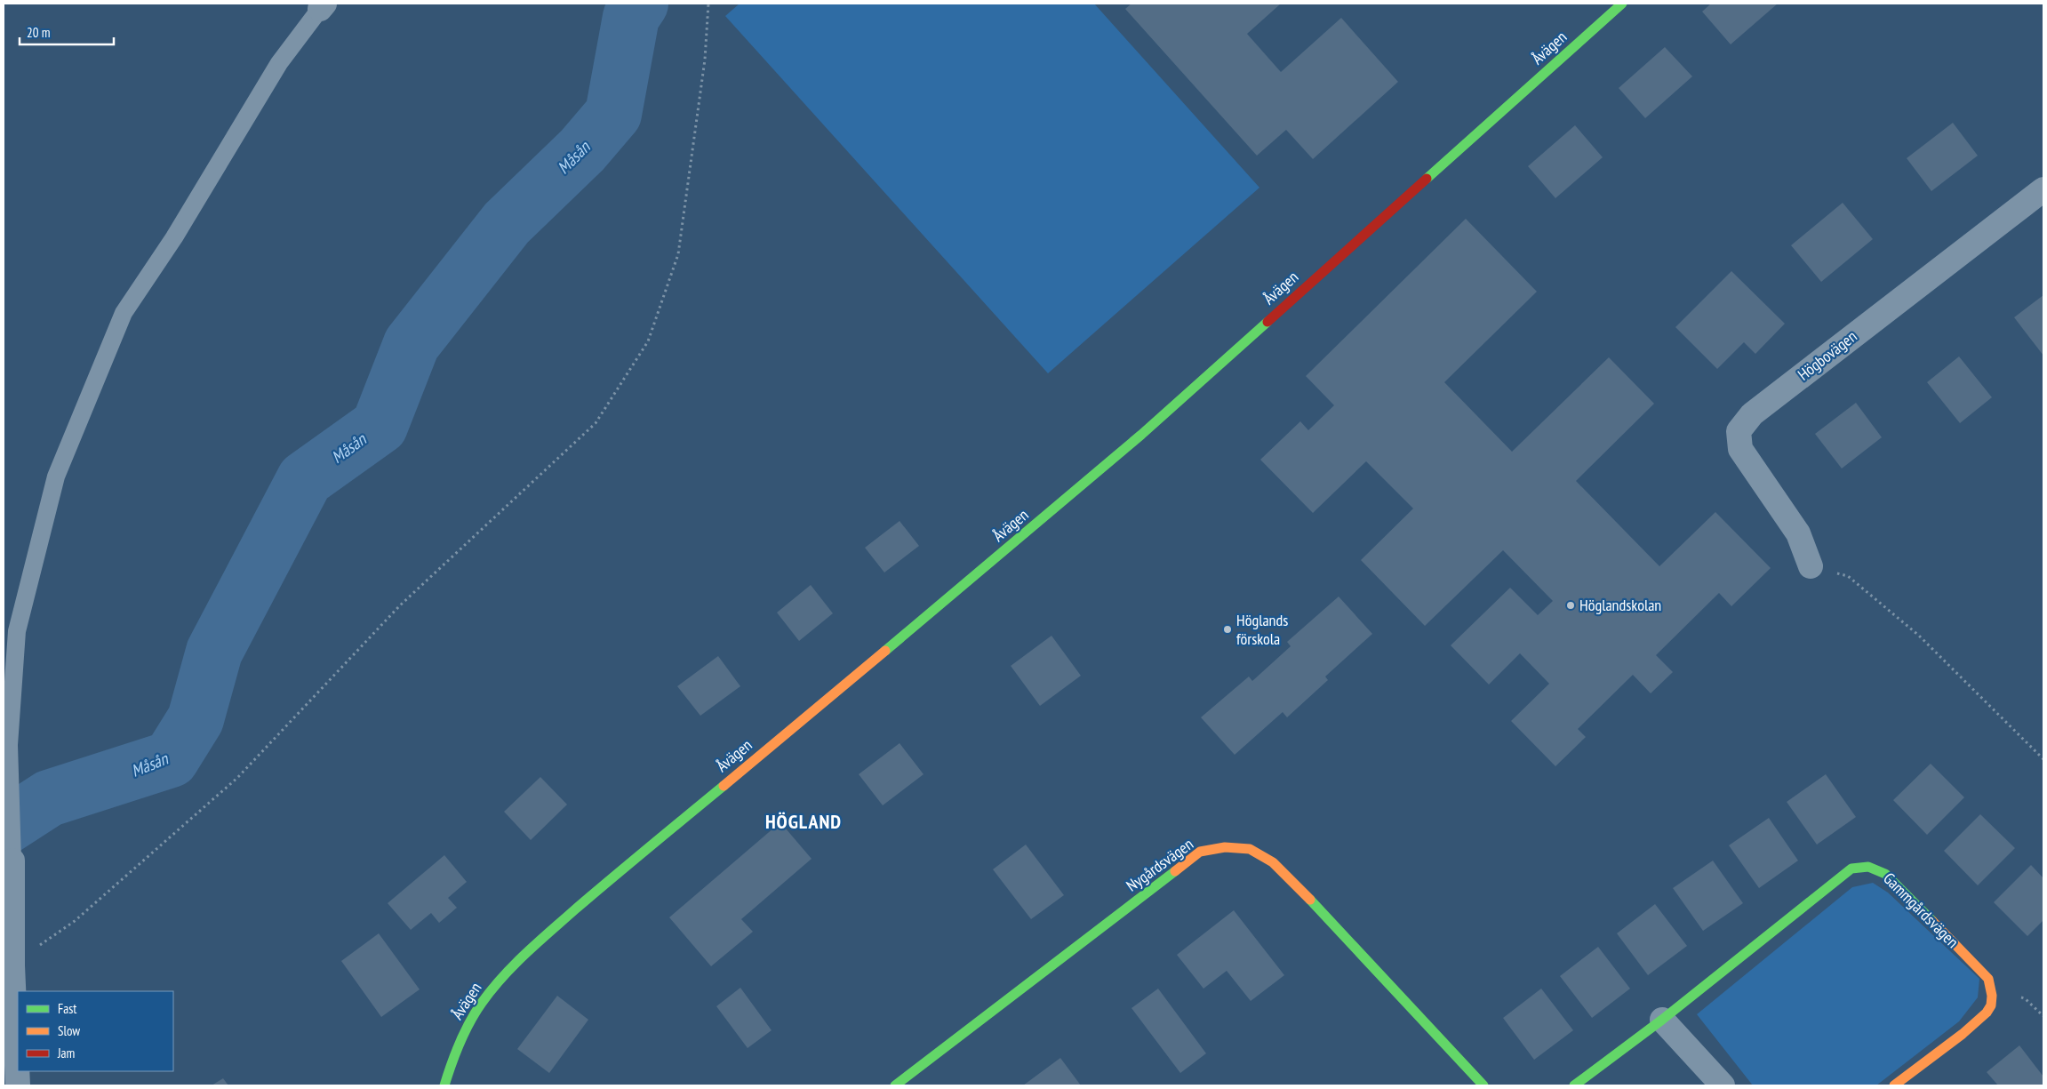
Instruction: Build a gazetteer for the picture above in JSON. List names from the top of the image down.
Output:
{
  "streets": {
    "street": [
      "Åvägen",
      "Högbovägen",
      "Nygårdsvägen",
      "Gammgårdsvägen"
    ]
  },
  "districts": ["HÖGLAND"],
  "water": ["Måsån"],
  "places": ["Höglandskolan", "Höglands förskola"],
  "legend": ["Fast", "Slow", "Jam"],
  "scale_bar": "20 m"
}
